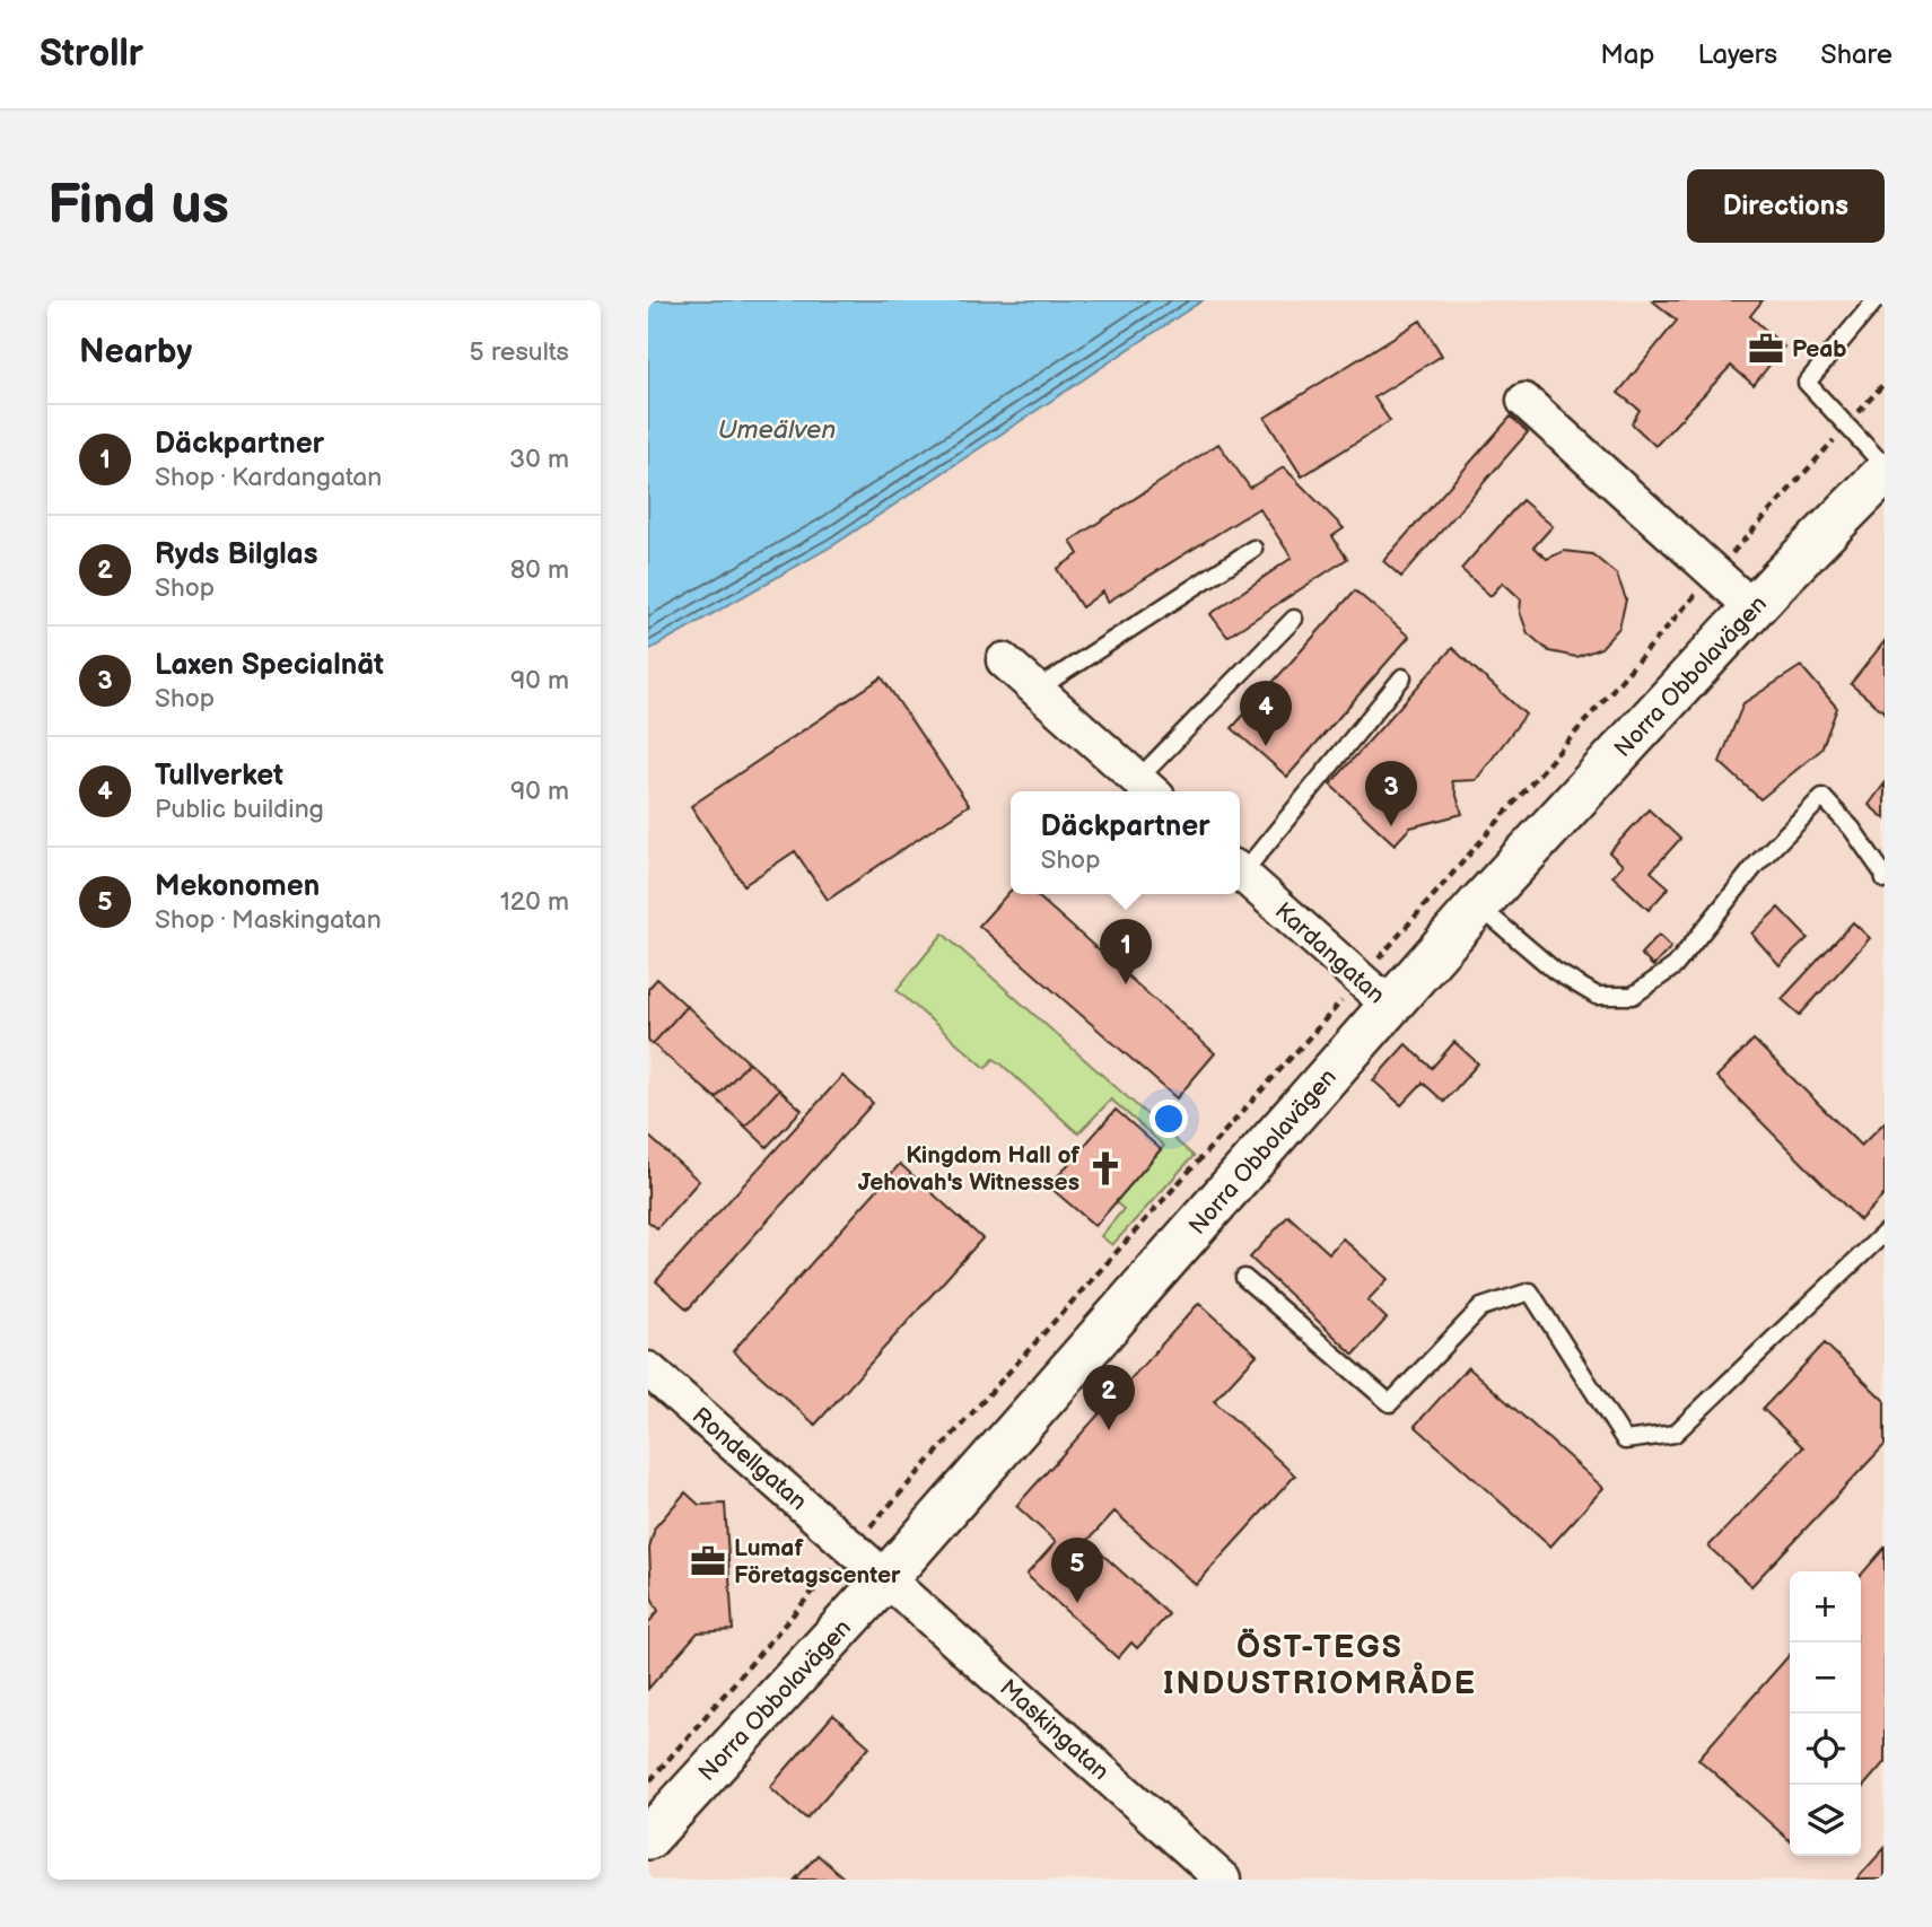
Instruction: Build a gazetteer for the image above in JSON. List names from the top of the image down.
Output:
{
  "streets": {
    "street": [
      "Norra Obbolavägen",
      "Kardangatan",
      "Rondellgatan",
      "Maskingatan"
    ]
  },
  "crossings": [
    ["Norra Obbolavägen", "Kardangatan"],
    ["Norra Obbolavägen", "Rondellgatan"],
    ["Norra Obbolavägen", "Maskingatan"],
    ["Rondellgatan", "Maskingatan"]
  ],
  "districts": ["ÖST-TEGS INDUSTRIOMRÅDE"],
  "water": ["Umeälven"],
  "places": {
    "office": ["Peab", "Lumaf Företagscenter"],
    "church": ["Kingdom Hall of Jehovah's Witnesses"]
  },
  "page": {
    "header": "Strollr",
    "nav": ["Map", "Layers", "Share"],
    "buttons": "Directions",
    "title": "Find us",
    "heading": ["Nearby", "5 results"],
    "list": [
      {
        "mark": "1",
        "name": "Däckpartner",
        "note": "Shop · Kardangatan",
        "value": "30 m"
      },
      {
        "mark": "2",
        "name": "Ryds Bilglas",
        "note": "Shop",
        "value": "80 m"
      },
      {
        "mark": "3",
        "name": "Laxen Specialnät",
        "note": "Shop",
        "value": "90 m"
      },
      {
        "mark": "4",
        "name": "Tullverket",
        "note": "Public building",
        "value": "90 m"
      },
      {
        "mark": "5",
        "name": "Mekonomen",
        "note": "Shop · Maskingatan",
        "value": "120 m"
      }
    ],
    "pins": [
      "4",
      "3",
      "1",
      "2",
      "5"
    ],
    "popup": ["Däckpartner", "Shop"],
    "map_buttons": ["+", "−"]
  }
}
